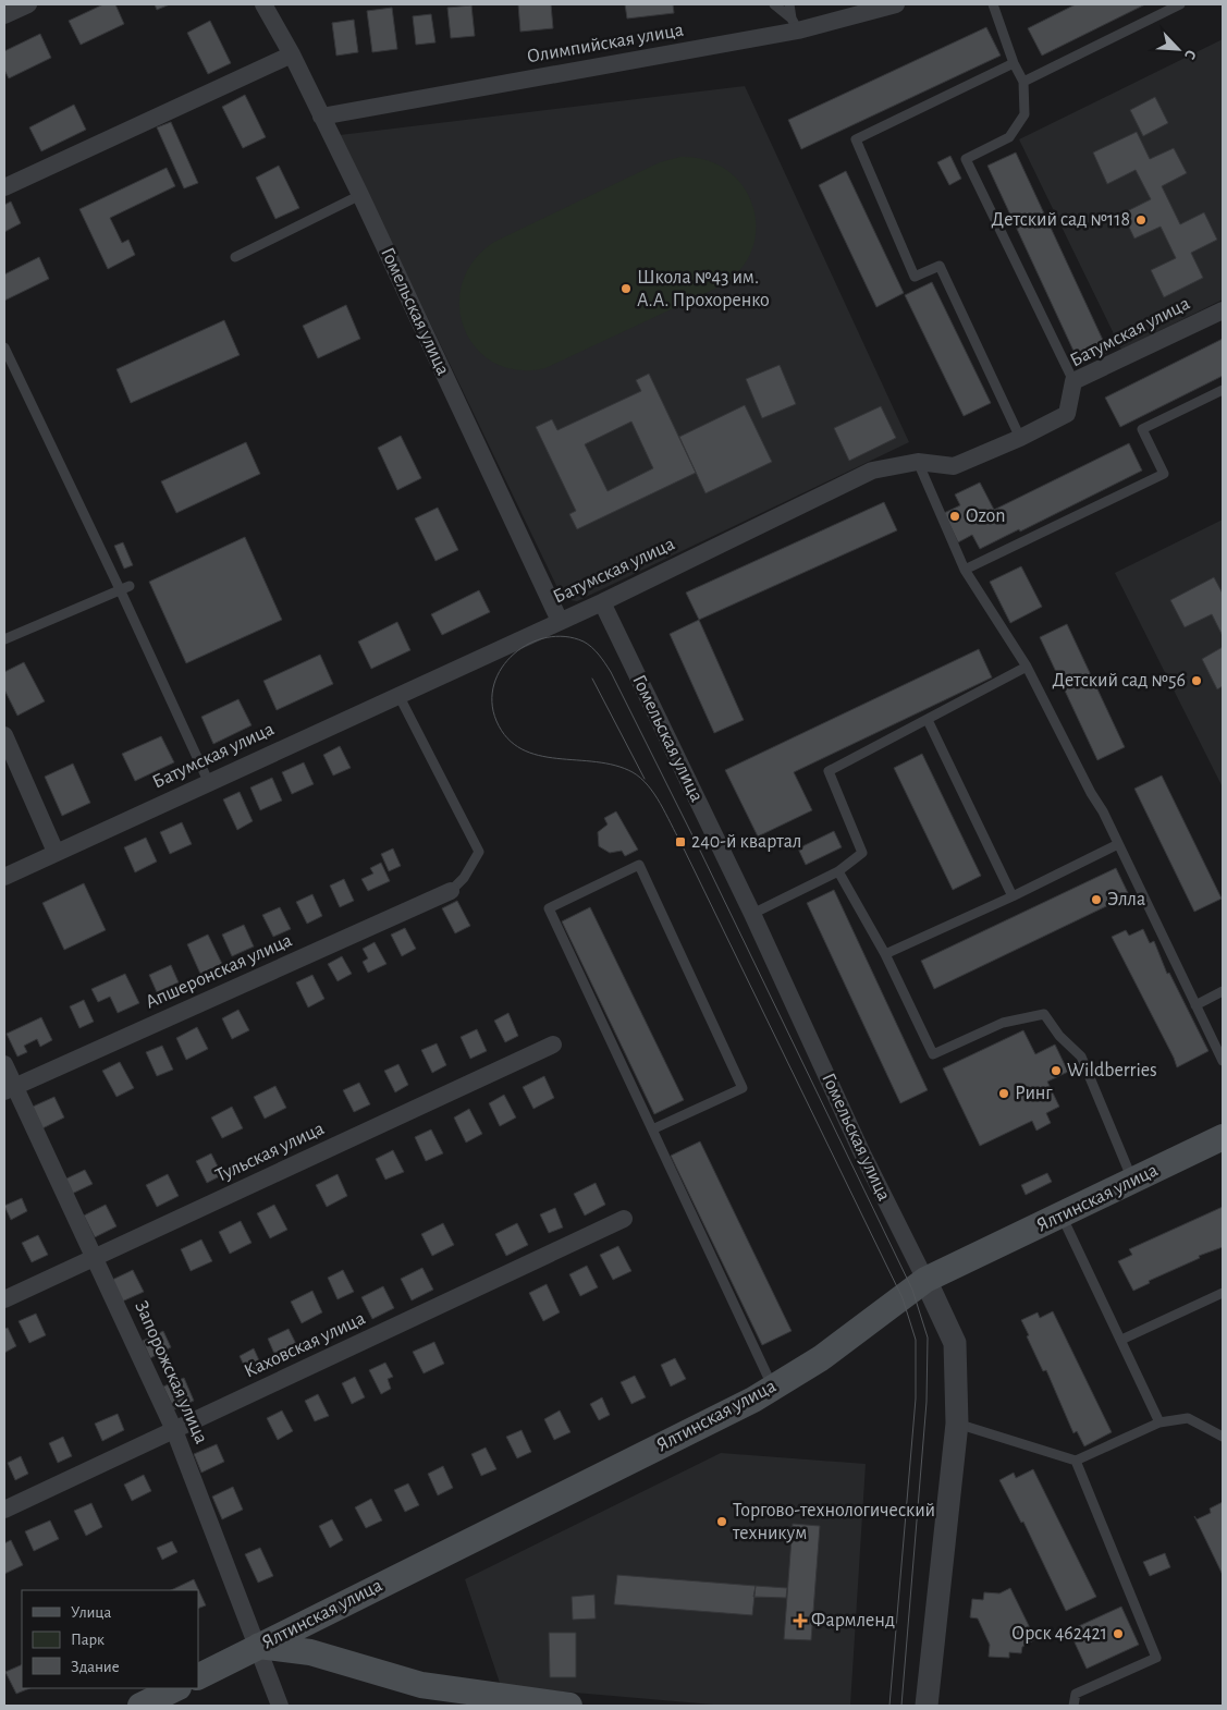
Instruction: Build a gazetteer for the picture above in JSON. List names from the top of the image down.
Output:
{
  "streets": {
    "main road": ["Ялтинская улица"],
    "street": [
      "Олимпийская улица",
      "Гомельская улица",
      "Батумская улица",
      "Апшеронская улица",
      "Тульская улица",
      "Каховская улица",
      "Запорожская улица"
    ]
  },
  "crossings": [
    ["Олимпийская улица", "Гомельская улица"],
    ["Гомельская улица", "Батумская улица"],
    ["Гомельская улица", "Ялтинская улица"],
    ["Апшеронская улица", "Запорожская улица"],
    ["Тульская улица", "Запорожская улица"],
    ["Ялтинская улица", "Запорожская улица"],
    ["Каховская улица", "Запорожская улица"]
  ],
  "places": {
    "other": [
      "Детский сад №118",
      "Школа №43 им. А.А. Прохоренко",
      "Ozon",
      "Детский сад №56",
      "Элла",
      "Wildberries",
      "Ринг",
      "Торгово-технологический техникум",
      "Орск 462421"
    ],
    "transit": ["240-й квартал"],
    "health": ["Фармленд"]
  },
  "legend": ["Улица", "Парк", "Здание"],
  "north": "bottom right"
}
